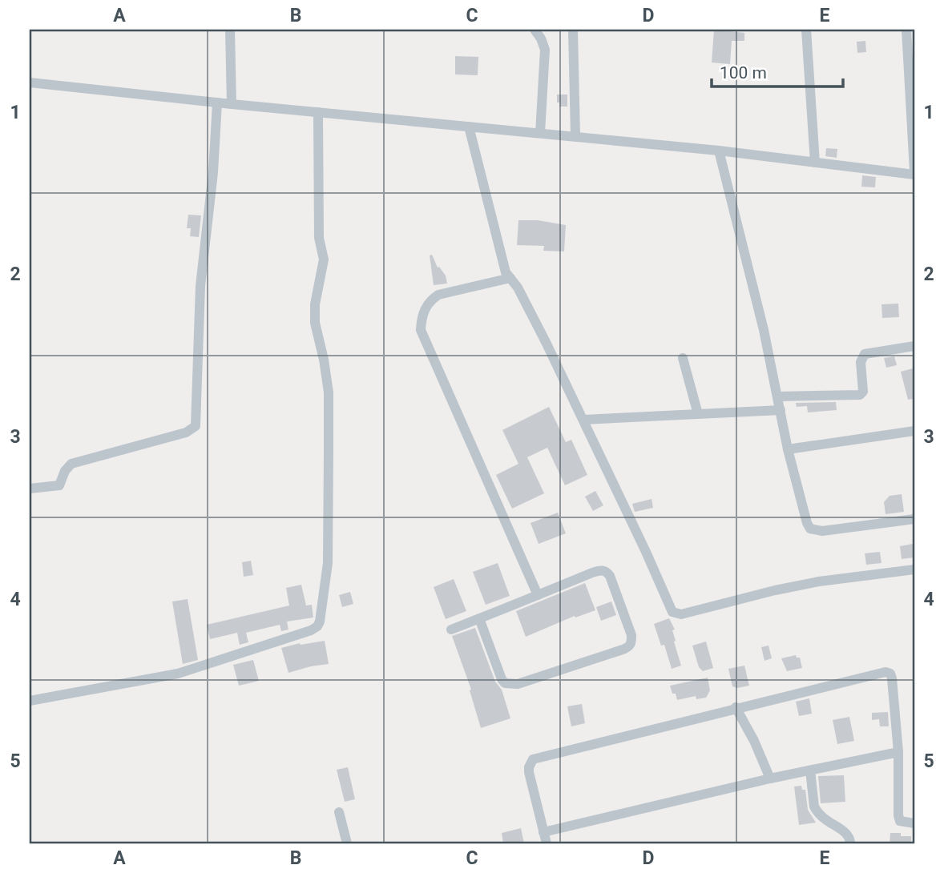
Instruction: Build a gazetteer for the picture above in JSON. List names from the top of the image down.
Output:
{
  "scale_bar": "100 m",
  "grid": {
    "columns": [
      "A",
      "B",
      "C",
      "D",
      "E"
    ],
    "rows": [
      "1",
      "2",
      "3",
      "4",
      "5"
    ]
  }
}
